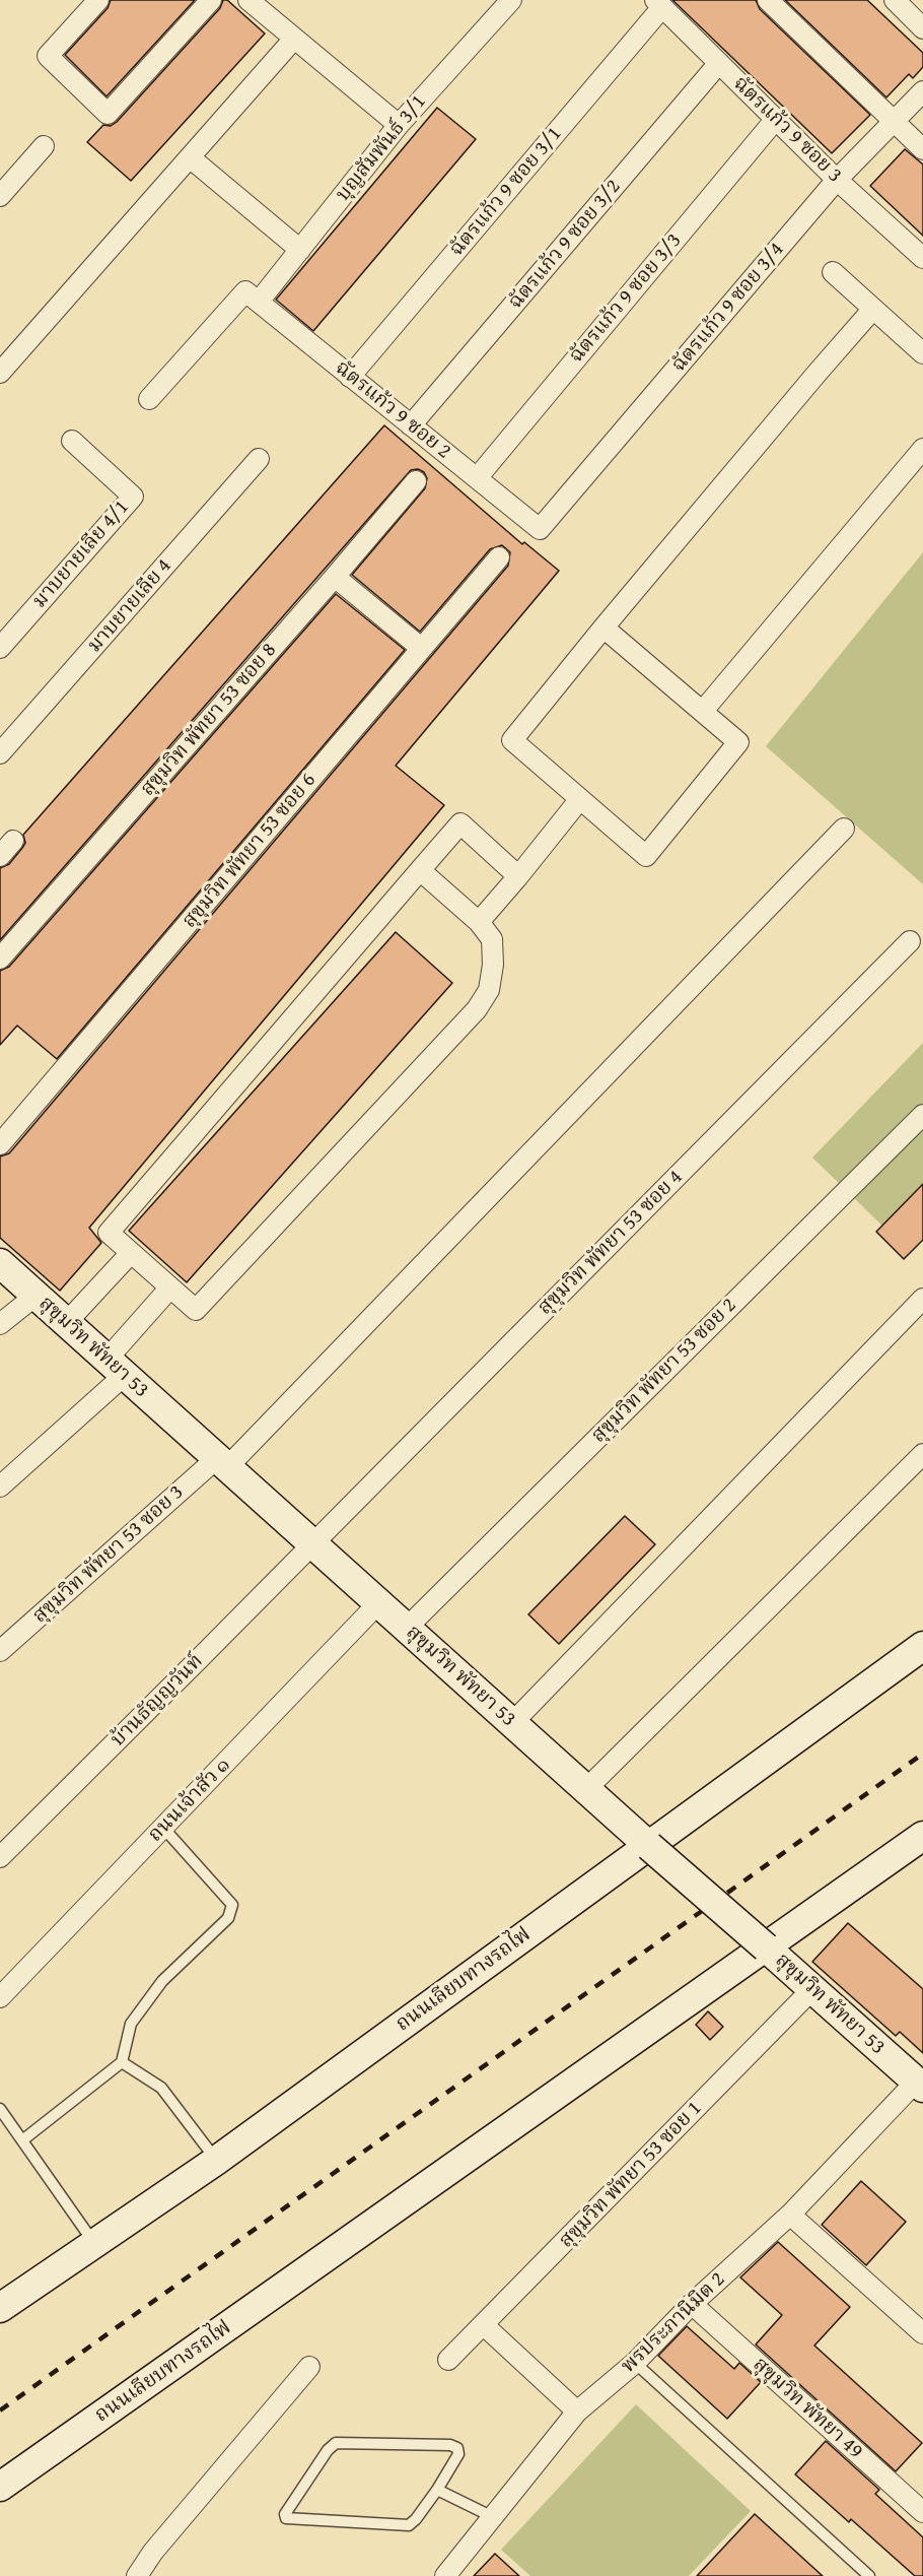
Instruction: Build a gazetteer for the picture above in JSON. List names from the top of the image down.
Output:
{
  "streets": {
    "street": [
      "ฉัตรแก้ว 9 ซอย 3",
      "บุญสัมพันธ์ 3/1",
      "ฉัตรแก้ว 9 ซอย 3/1",
      "ฉัตรแก้ว 9 ซอย 3/2",
      "ฉัตรแก้ว 9 ซอย 3/3",
      "ฉัตรแก้ว 9 ซอย 3/4",
      "ฉัตรแก้ว 9 ซอย 2",
      "มาบยายเลีย 4/1",
      "มาบยายเลีย 4",
      "สุขุมวิท พัทยา 53 ซอย 8",
      "สุขุมวิท พัทยา 53 ซอย 6",
      "สุขุมวิท พัทยา 53 ซอย 4",
      "สุขุมวิท พัทยา 53",
      "สุขุมวิท พัทยา 53 ซอย 2",
      "สุขุมวิท พัทยา 53 ซอย 3",
      "บ้านธัญญวันท์",
      "ถนนเจ้าสัว ๑",
      "ถนนเลียบทางรถไฟ",
      "สุขุมวิท พัทยา 53 ซอย 1",
      "พรประภานิมิต 2",
      "สุขุมวิท พัทยา 49"
    ]
  },
  "crossings": [
    ["ฉัตรแก้ว 9 ซอย 3", "ฉัตรแก้ว 9 ซอย 3/1"],
    ["ฉัตรแก้ว 9 ซอย 3", "ฉัตรแก้ว 9 ซอย 3/2"],
    ["ฉัตรแก้ว 9 ซอย 3", "ฉัตรแก้ว 9 ซอย 3/3"],
    ["ฉัตรแก้ว 9 ซอย 3", "ฉัตรแก้ว 9 ซอย 3/4"],
    ["บุญสัมพันธ์ 3/1", "ฉัตรแก้ว 9 ซอย 2"],
    ["ฉัตรแก้ว 9 ซอย 3/1", "ฉัตรแก้ว 9 ซอย 2"],
    ["ฉัตรแก้ว 9 ซอย 3/2", "ฉัตรแก้ว 9 ซอย 2"],
    ["ฉัตรแก้ว 9 ซอย 3/3", "ฉัตรแก้ว 9 ซอย 2"],
    ["ฉัตรแก้ว 9 ซอย 3/4", "ฉัตรแก้ว 9 ซอย 2"],
    ["สุขุมวิท พัทยา 53 ซอย 4", "สุขุมวิท พัทยา 53"],
    ["สุขุมวิท พัทยา 53 ซอย 4", "บ้านธัญญวันท์"],
    ["สุขุมวิท พัทยา 53", "สุขุมวิท พัทยา 53 ซอย 2"],
    ["สุขุมวิท พัทยา 53", "สุขุมวิท พัทยา 53 ซอย 3"],
    ["สุขุมวิท พัทยา 53", "บ้านธัญญวันท์"],
    ["สุขุมวิท พัทยา 53", "ถนนเจ้าสัว ๑"],
    ["สุขุมวิท พัทยา 53", "ถนนเลียบทางรถไฟ"],
    ["สุขุมวิท พัทยา 53", "สุขุมวิท พัทยา 53 ซอย 1"],
    ["สุขุมวิท พัทยา 53", "พรประภานิมิต 2"],
    ["พรประภานิมิต 2", "สุขุมวิท พัทยา 49"]
  ]
}
